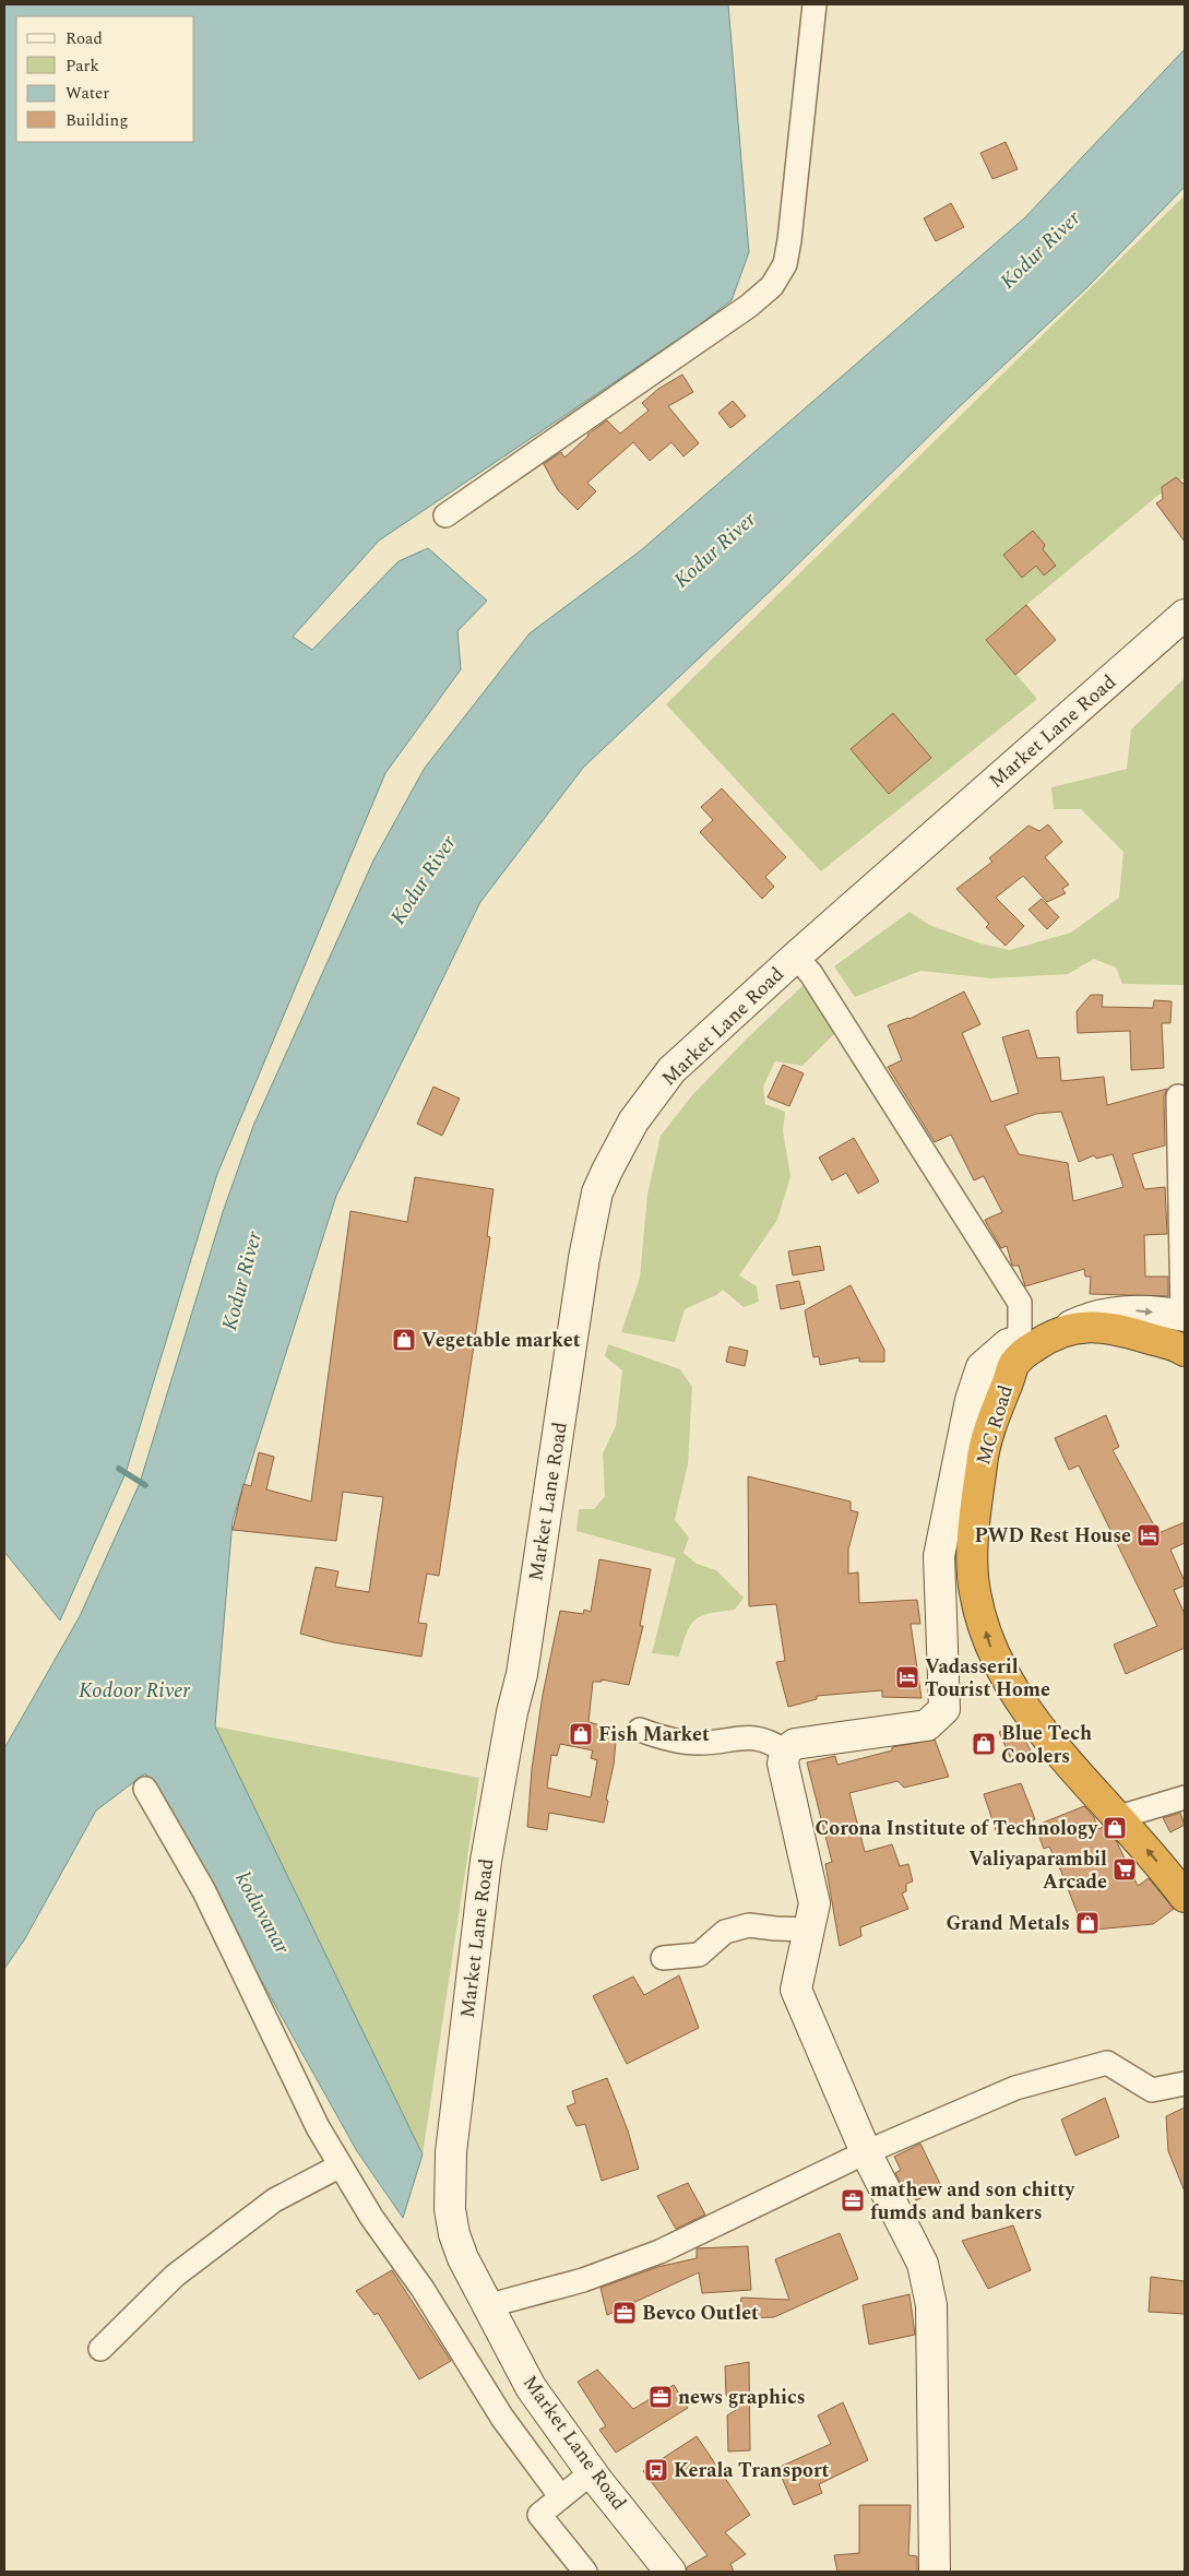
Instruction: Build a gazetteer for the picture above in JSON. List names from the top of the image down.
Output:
{
  "streets": {
    "highway": ["MC Road"],
    "main road": ["Market Lane Road"]
  },
  "one_way": ["MC Road"],
  "water": ["Kodur River", "Kodoor River", "koduvanar"],
  "places": {
    "shop": [
      "Vegetable market",
      "Fish Market",
      "Blue Tech Coolers",
      "Corona Institute of Technology",
      "Grand Metals"
    ],
    "hotel": ["PWD Rest House", "Vadasseril Tourist Home"],
    "supermarket": ["Valiyaparambil Arcade"],
    "office": ["mathew and son chitty fumds and bankers", "Bevco Outlet", "news graphics"],
    "bus stop": ["Kerala Transport"]
  },
  "legend": [
    "Road",
    "Park",
    "Water",
    "Building"
  ]
}
